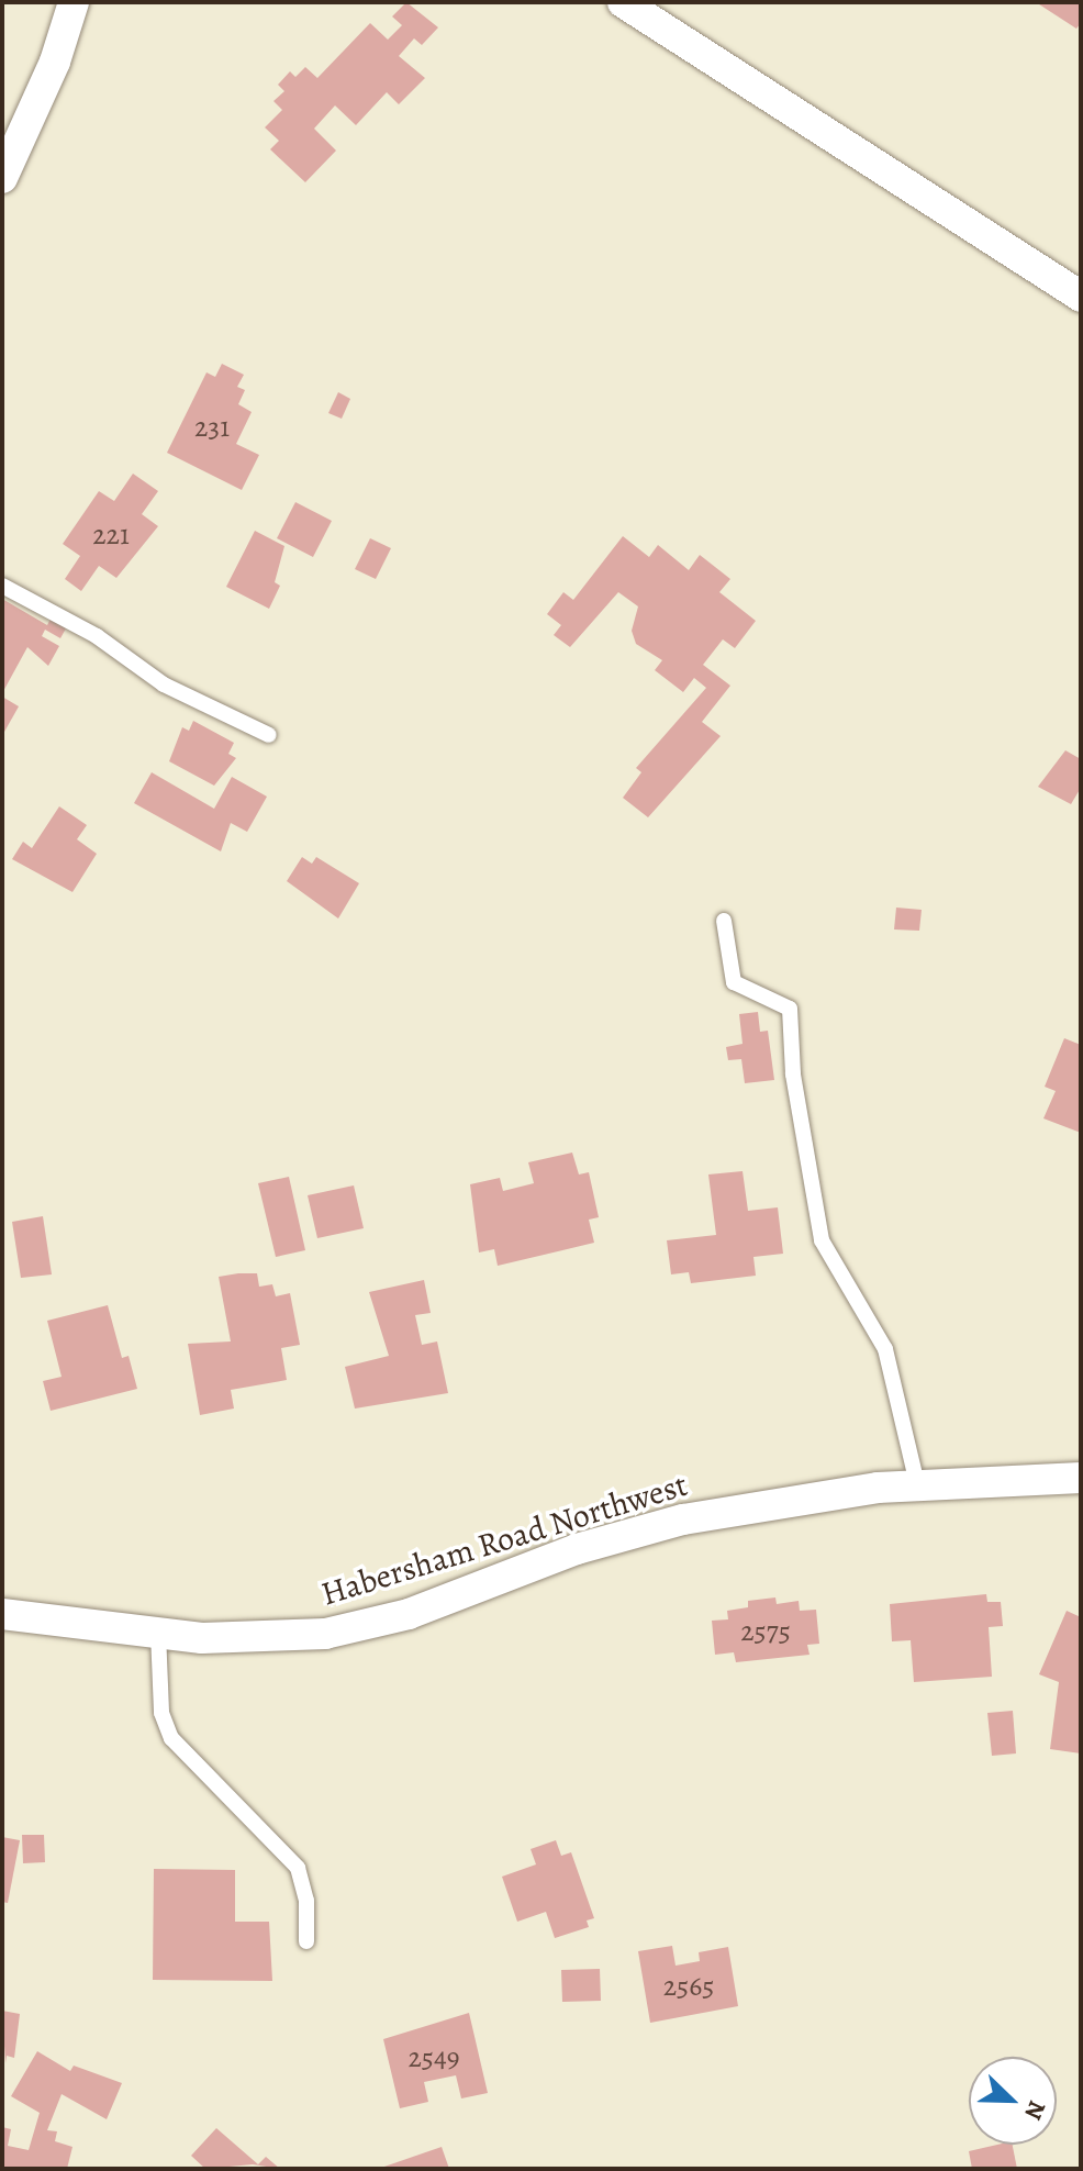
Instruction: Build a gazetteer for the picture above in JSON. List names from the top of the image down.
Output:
{
  "streets": {
    "street": ["Habersham Road Northwest"]
  },
  "house_numbers": [
    "231",
    "221",
    "2575",
    "2565",
    "2549"
  ],
  "north": "bottom right"
}
